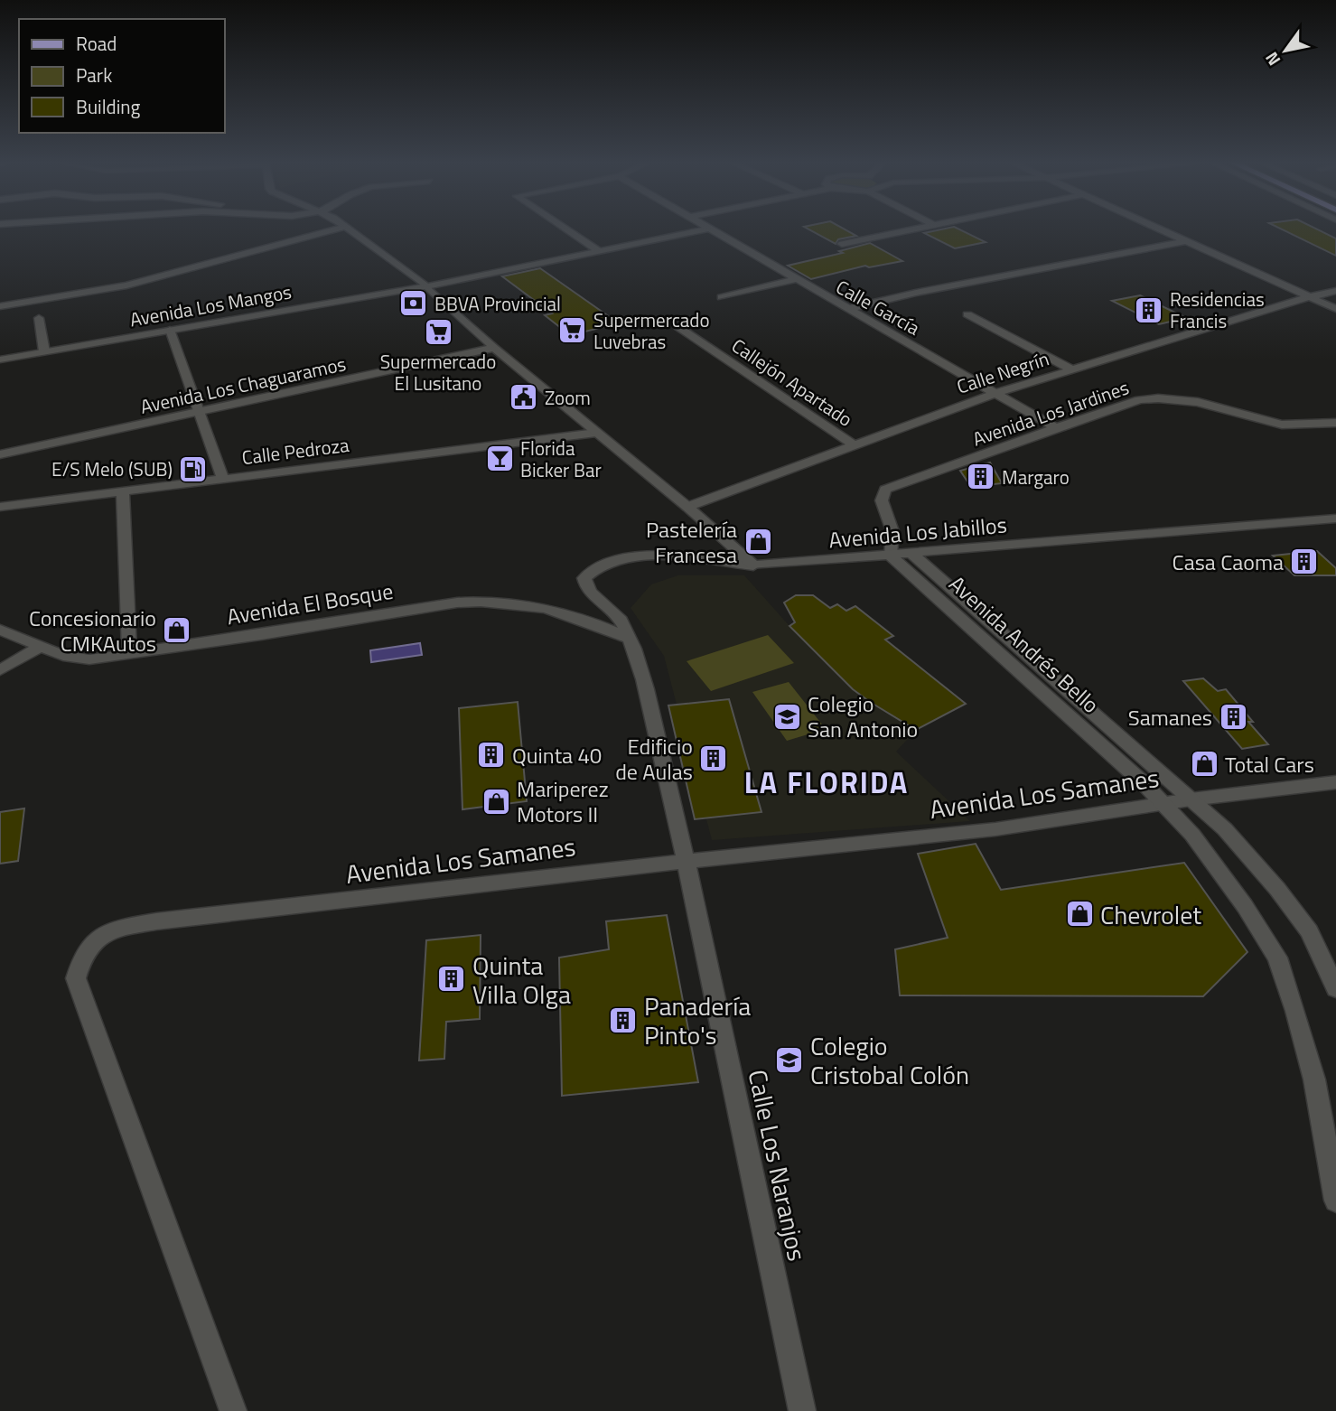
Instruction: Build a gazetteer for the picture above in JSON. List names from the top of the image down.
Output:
{
  "streets": {
    "street": [
      "Avenida Los Mangos",
      "Calle García",
      "Calle Negrín",
      "Callejón Apartado",
      "Avenida Los Chaguaramos",
      "Avenida Los Jardines",
      "Calle Pedroza",
      "Avenida Los Jabillos",
      "Avenida El Bosque",
      "Avenida Andrés Bello",
      "Avenida Los Samanes",
      "Calle Los Naranjos"
    ]
  },
  "crossings": [
    ["Calle García", "Calle Negrín"],
    ["Calle García", "Avenida Los Jardines"],
    ["Calle Negrín", "Callejón Apartado"],
    ["Avenida Los Jardines", "Avenida Los Jabillos"],
    ["Avenida Los Jardines", "Avenida Andrés Bello"],
    ["Avenida Los Jabillos", "Avenida El Bosque"],
    ["Avenida Los Jabillos", "Avenida Andrés Bello"],
    ["Avenida Los Jabillos", "Calle Los Naranjos"],
    ["Avenida El Bosque", "Calle Los Naranjos"],
    ["Avenida Andrés Bello", "Avenida Los Samanes"],
    ["Avenida Los Samanes", "Calle Los Naranjos"]
  ],
  "districts": ["LA FLORIDA"],
  "places": {
    "bank": ["BBVA Provincial"],
    "building": [
      "Residencias Francis",
      "Margaro",
      "Casa Caoma",
      "Samanes",
      "Quinta 40",
      "Edificio de Aulas",
      "Quinta Villa Olga",
      "Panadería Pinto's"
    ],
    "supermarket": ["Supermercado Luvebras", "Supermercado El Lusitano"],
    "public building": ["Zoom"],
    "bar": ["Florida Bicker Bar"],
    "fuel station": ["E/S Melo (SUB)"],
    "shop": [
      "Pastelería Francesa",
      "Concesionario CMKAutos",
      "Total Cars",
      "Mariperez Motors II",
      "Chevrolet"
    ],
    "school or university": ["Colegio San Antonio", "Colegio Cristobal Colón"]
  },
  "legend": ["Road", "Park", "Building"],
  "north": "bottom left"
}
